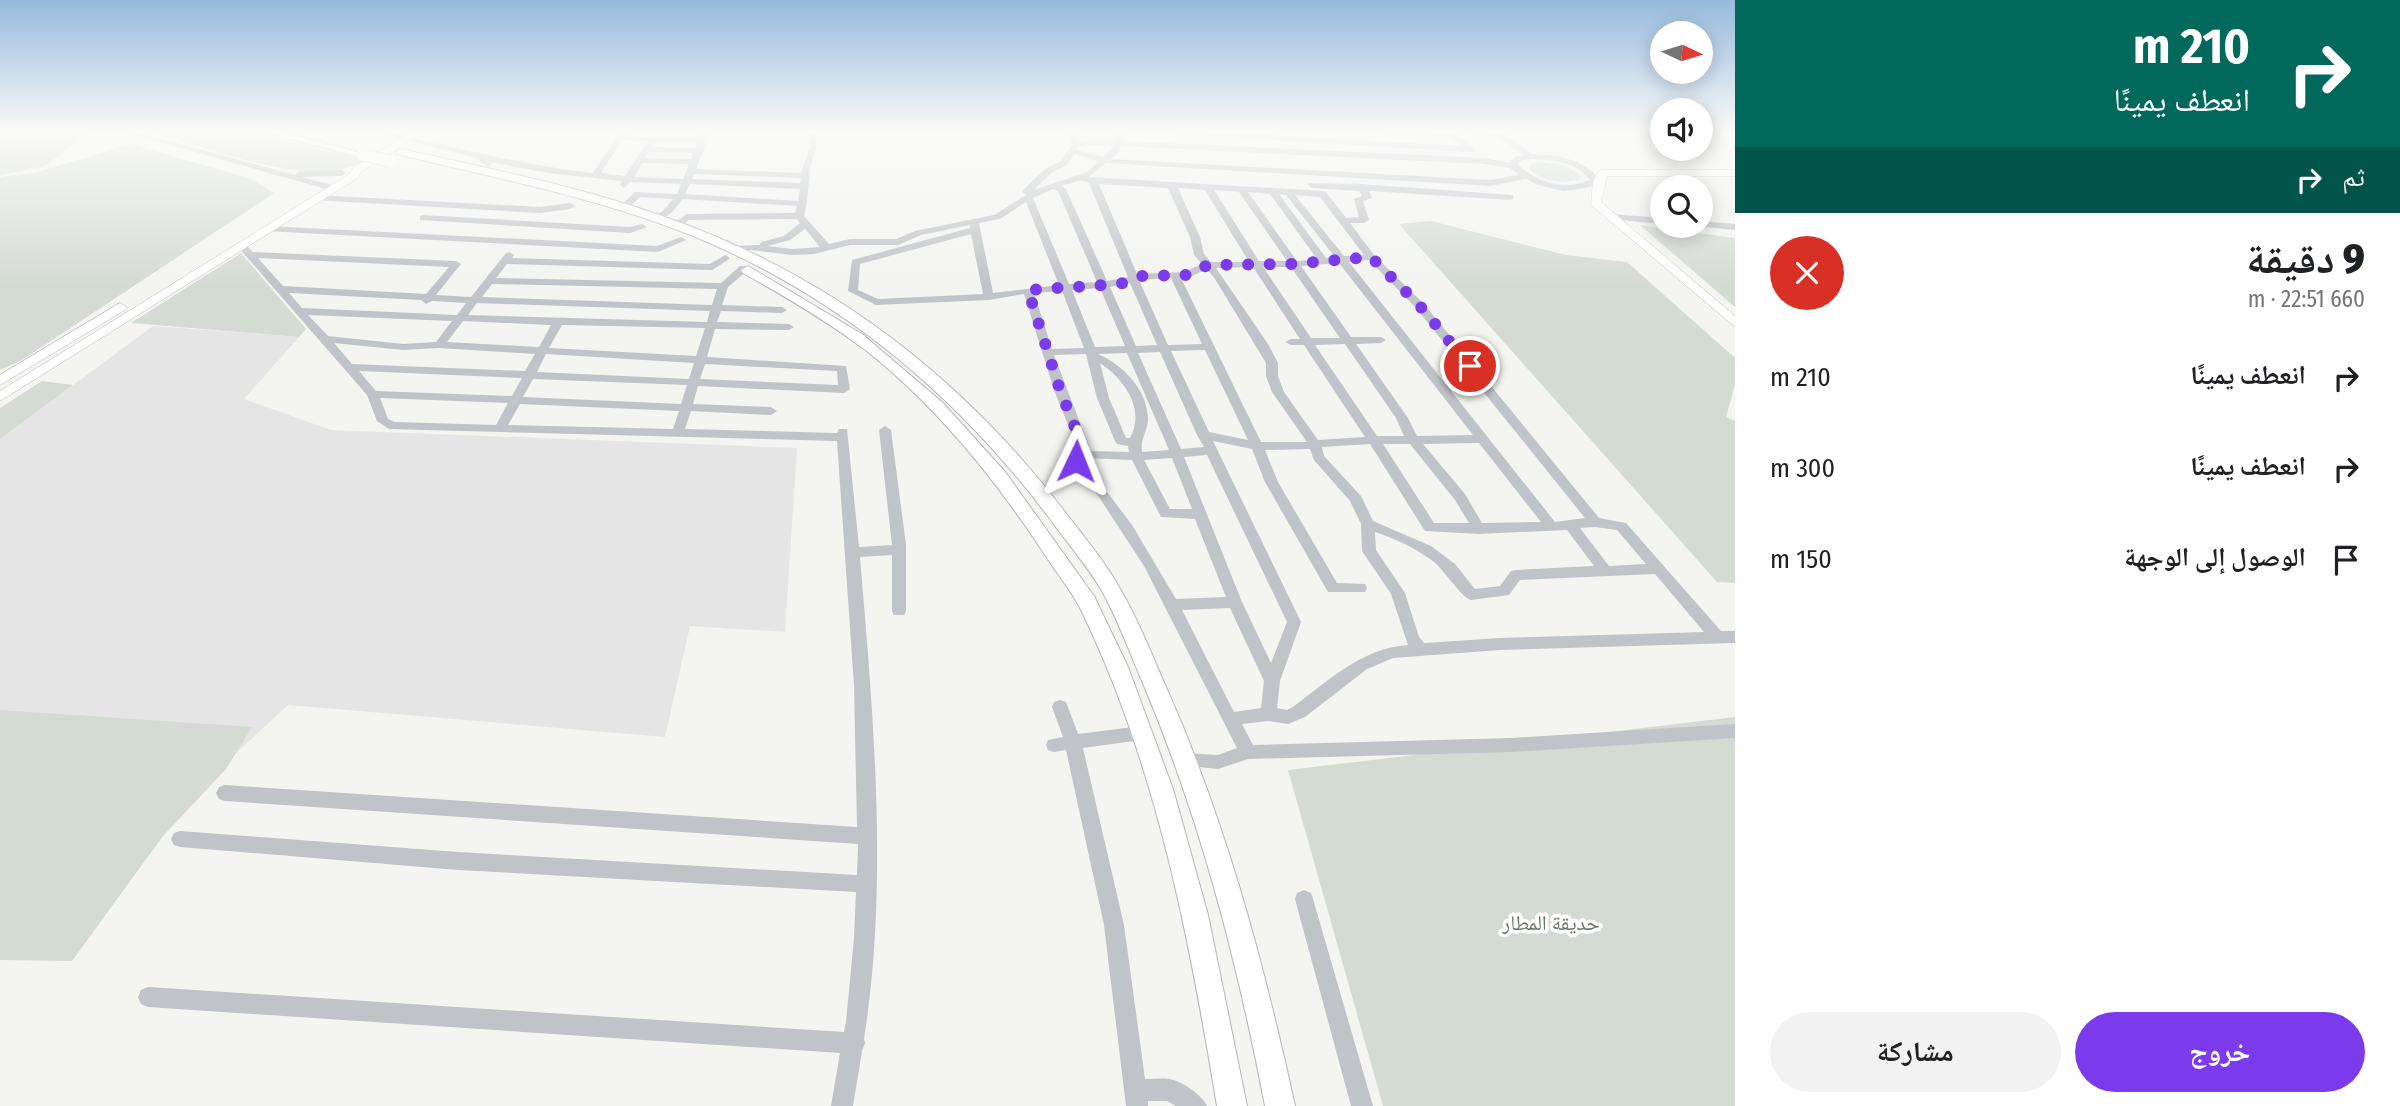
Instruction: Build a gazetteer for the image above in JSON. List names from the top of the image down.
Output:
{
  "parks": ["حديقة المطار"],
  "north": "right",
  "page": {
    "turn": ["210 m", "انعطف يمينًا"],
    "then": "ثم",
    "heading": ["9 دقيقة", "660 m · 22:51"],
    "list": [
      {
        "name": "انعطف يمينًا",
        "value": "210 m"
      },
      {
        "name": "انعطف يمينًا",
        "value": "300 m"
      },
      {
        "name": "الوصول إلى الوجهة",
        "value": "150 m"
      }
    ],
    "buttons": ["خروج", "مشاركة"]
  }
}
